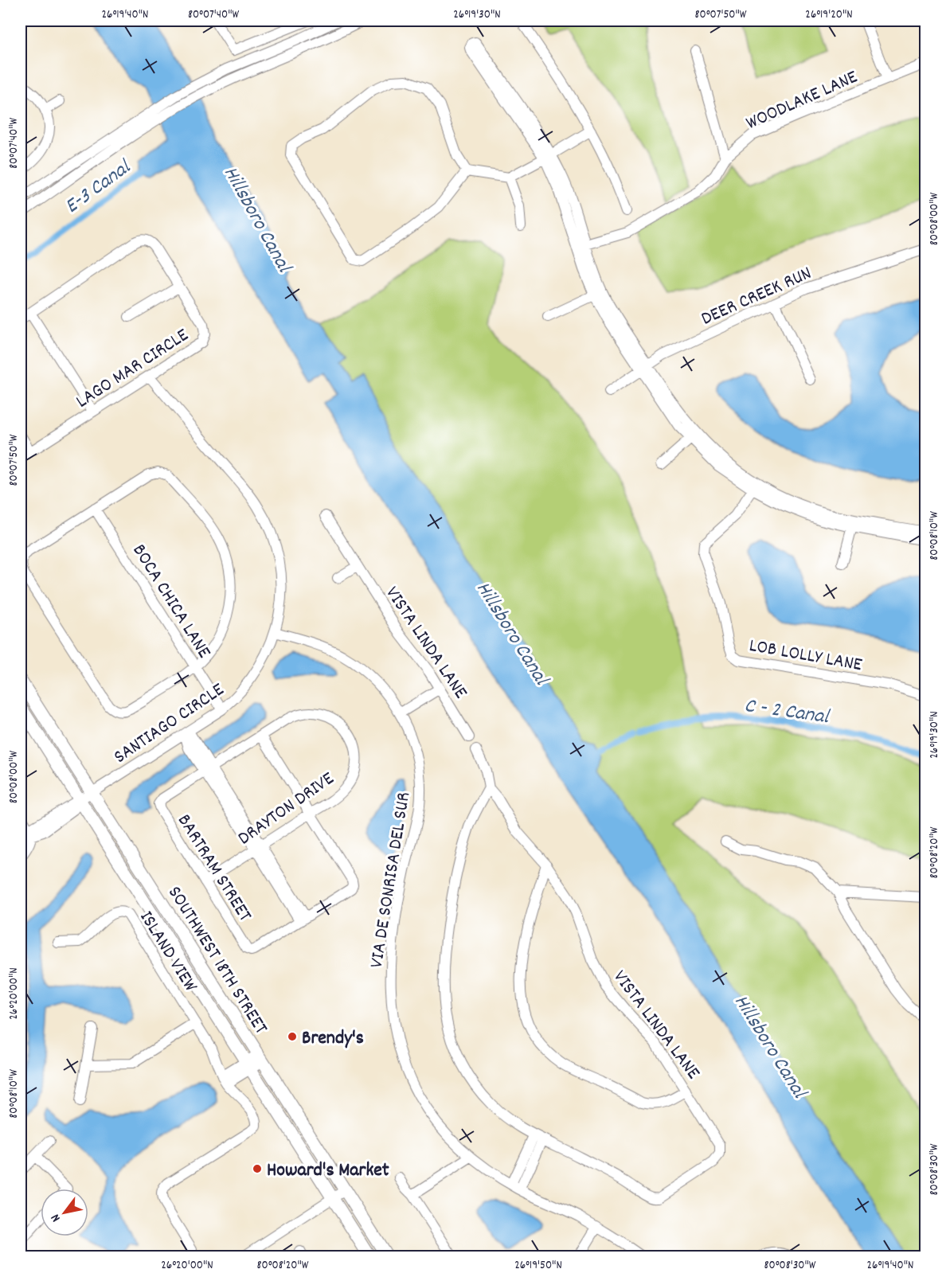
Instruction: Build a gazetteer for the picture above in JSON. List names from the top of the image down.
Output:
{
  "streets": {
    "main road": ["SOUTHWEST 18TH STREET"],
    "street": [
      "WOODLAKE LANE",
      "DEER CREEK RUN",
      "LAGO MAR CIRCLE",
      "BOCA CHICA LANE",
      "VISTA LINDA LANE",
      "LOB LOLLY LANE",
      "SANTIAGO CIRCLE",
      "DRAYTON DRIVE",
      "BARTRAM STREET",
      "VIA DE SONRISA DEL SUR",
      "ISLAND VIEW"
    ]
  },
  "crossings": [
    ["LAGO MAR CIRCLE", "SANTIAGO CIRCLE"],
    ["BOCA CHICA LANE", "SANTIAGO CIRCLE"],
    ["SANTIAGO CIRCLE", "VIA DE SONRISA DEL SUR"],
    ["SANTIAGO CIRCLE", "SOUTHWEST 18TH STREET"],
    ["DRAYTON DRIVE", "BARTRAM STREET"]
  ],
  "water": ["E-3 Canal", "Hillsboro Canal", "C - 2 Canal"],
  "places": ["Brendy's", "Howard's Market"],
  "north": "bottom left",
  "coordinates": [
    "26°19'40\"N",
    "80°07'40\"W",
    "26°19'30\"N",
    "80°07'50\"W",
    "26°19'20\"N",
    "80°08'00\"W",
    "80°08'10\"W",
    "80°08'20\"W",
    "26°20'00\"N",
    "80°08'30\"W",
    "26°19'50\"N"
  ]
}
